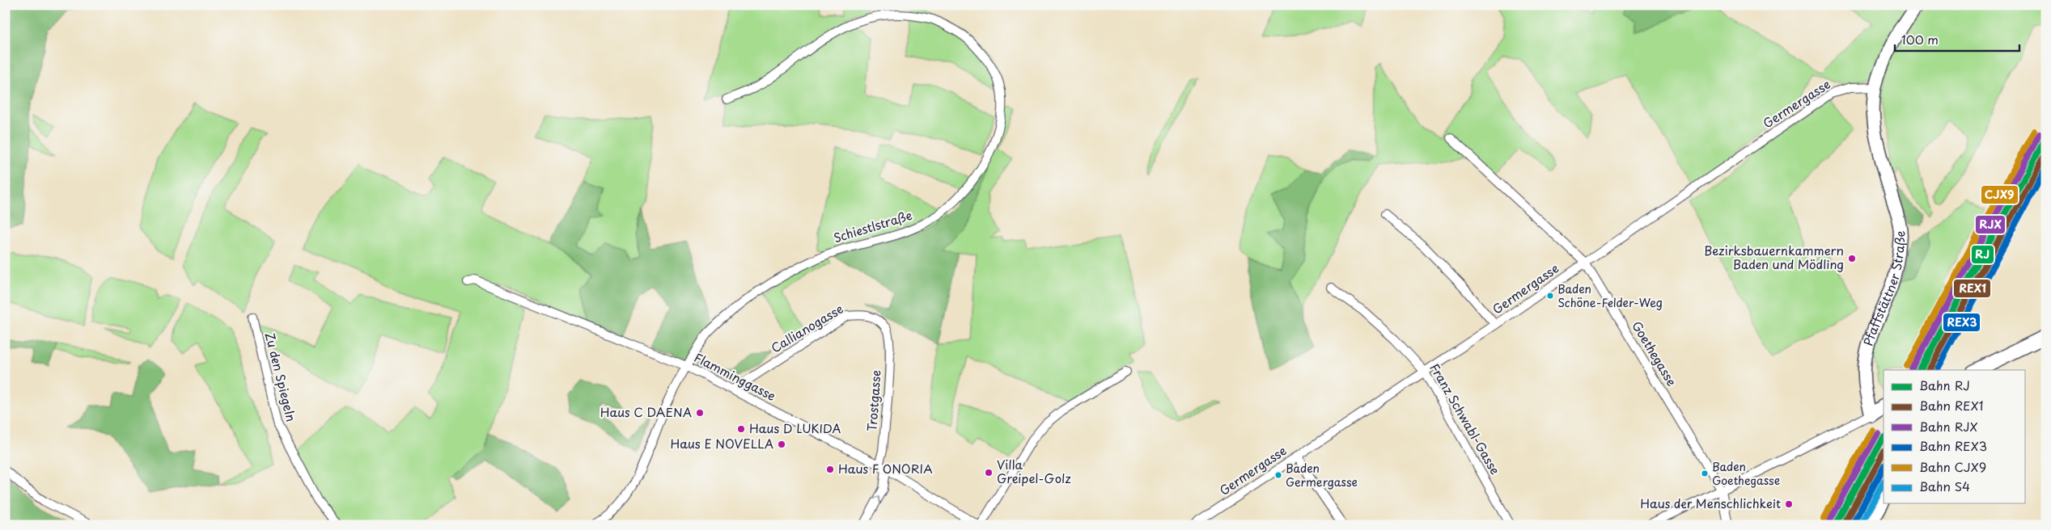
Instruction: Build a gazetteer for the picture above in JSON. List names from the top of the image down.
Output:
{
  "streets": {
    "main road": ["Pfaffstättner Straße"],
    "street": [
      "Germergasse",
      "Schiestlstraße",
      "Callianogasse",
      "Goethegasse",
      "Zu den Spiegeln",
      "Flamminggasse",
      "Trostgasse",
      "Franz Schwabl-Gasse"
    ]
  },
  "crossings": [
    ["Germergasse", "Pfaffstättner Straße"],
    ["Germergasse", "Goethegasse"],
    ["Germergasse", "Franz Schwabl-Gasse"],
    ["Schiestlstraße", "Flamminggasse"],
    ["Callianogasse", "Flamminggasse"],
    ["Callianogasse", "Trostgasse"],
    ["Flamminggasse", "Trostgasse"]
  ],
  "places": [
    "Bezirksbauernkammern Baden und Mödling",
    "Baden Schöne-Felder-Weg",
    "Haus C DAENA",
    "Haus D LUKIDA",
    "Haus E NOVELLA",
    "Haus F ONORIA",
    "Villa Greipel-Golz",
    "Baden Goethegasse",
    "Baden Germergasse",
    "Haus der Menschlichkeit"
  ],
  "lines": [
    "rail line CJX9",
    "rail line RJX",
    "rail line RJ",
    "rail line REX1",
    "rail line REX3",
    "rail line S4"
  ],
  "legend": [
    "Bahn RJ",
    "Bahn REX1",
    "Bahn RJX",
    "Bahn REX3",
    "Bahn CJX9",
    "Bahn S4"
  ],
  "scale_bar": "100 m"
}
